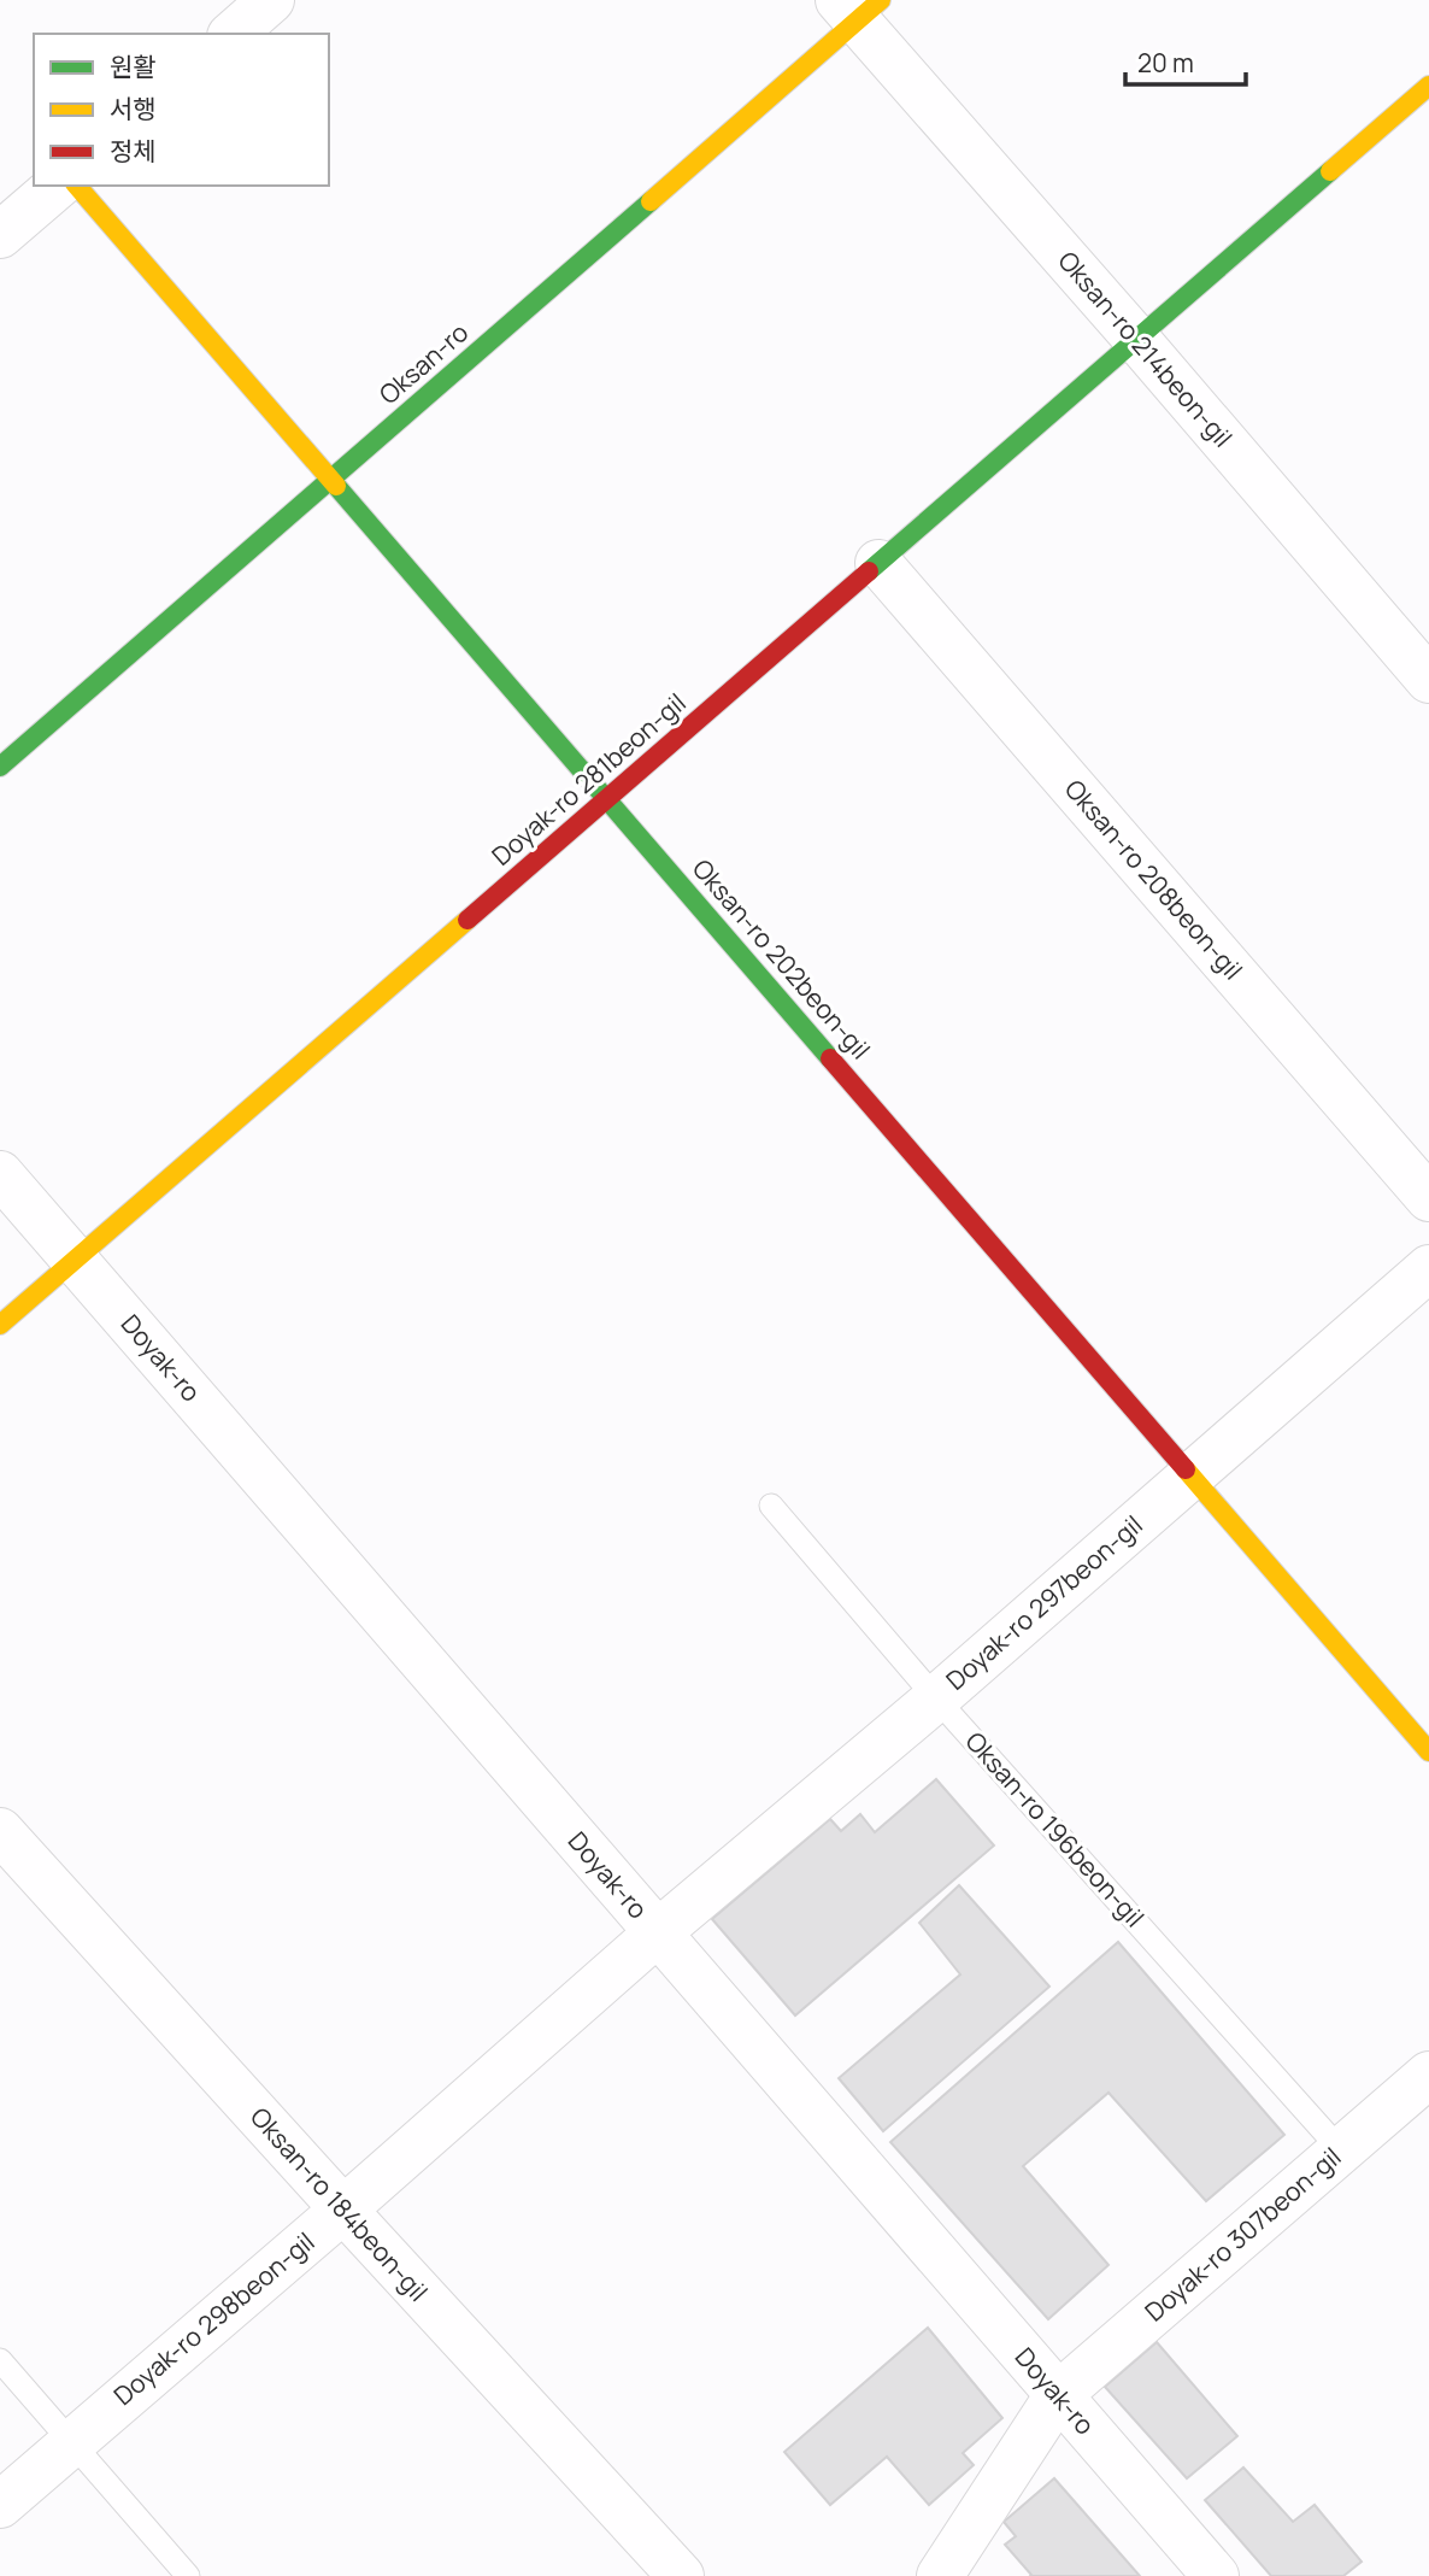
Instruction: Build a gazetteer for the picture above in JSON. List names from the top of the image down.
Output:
{
  "streets": {
    "street": [
      "Oksan-ro 214beon-gil",
      "Oksan-ro",
      "Doyak-ro 281beon-gil",
      "Oksan-ro 208beon-gil",
      "Oksan-ro 202beon-gil",
      "Doyak-ro",
      "Doyak-ro 297beon-gil",
      "Oksan-ro 184beon-gil",
      "Doyak-ro 307beon-gil",
      "Doyak-ro 298beon-gil"
    ],
    "lane": ["Oksan-ro 196beon-gil"]
  },
  "crossings": [
    ["Oksan-ro 214beon-gil", "Oksan-ro"],
    ["Oksan-ro 214beon-gil", "Doyak-ro 281beon-gil"],
    ["Oksan-ro", "Oksan-ro 202beon-gil"],
    ["Doyak-ro 281beon-gil", "Oksan-ro 208beon-gil"],
    ["Doyak-ro 281beon-gil", "Oksan-ro 202beon-gil"],
    ["Doyak-ro 281beon-gil", "Doyak-ro"],
    ["Oksan-ro 202beon-gil", "Doyak-ro 297beon-gil"],
    ["Doyak-ro", "Doyak-ro 297beon-gil"],
    ["Doyak-ro", "Doyak-ro 307beon-gil"],
    ["Doyak-ro", "Doyak-ro 298beon-gil"],
    ["Doyak-ro 297beon-gil", "Oksan-ro 196beon-gil"],
    ["Doyak-ro 297beon-gil", "Doyak-ro 298beon-gil"],
    ["Oksan-ro 196beon-gil", "Doyak-ro 307beon-gil"],
    ["Oksan-ro 184beon-gil", "Doyak-ro 298beon-gil"]
  ],
  "legend": ["원활", "서행", "정체"],
  "scale_bar": "20 m"
}
